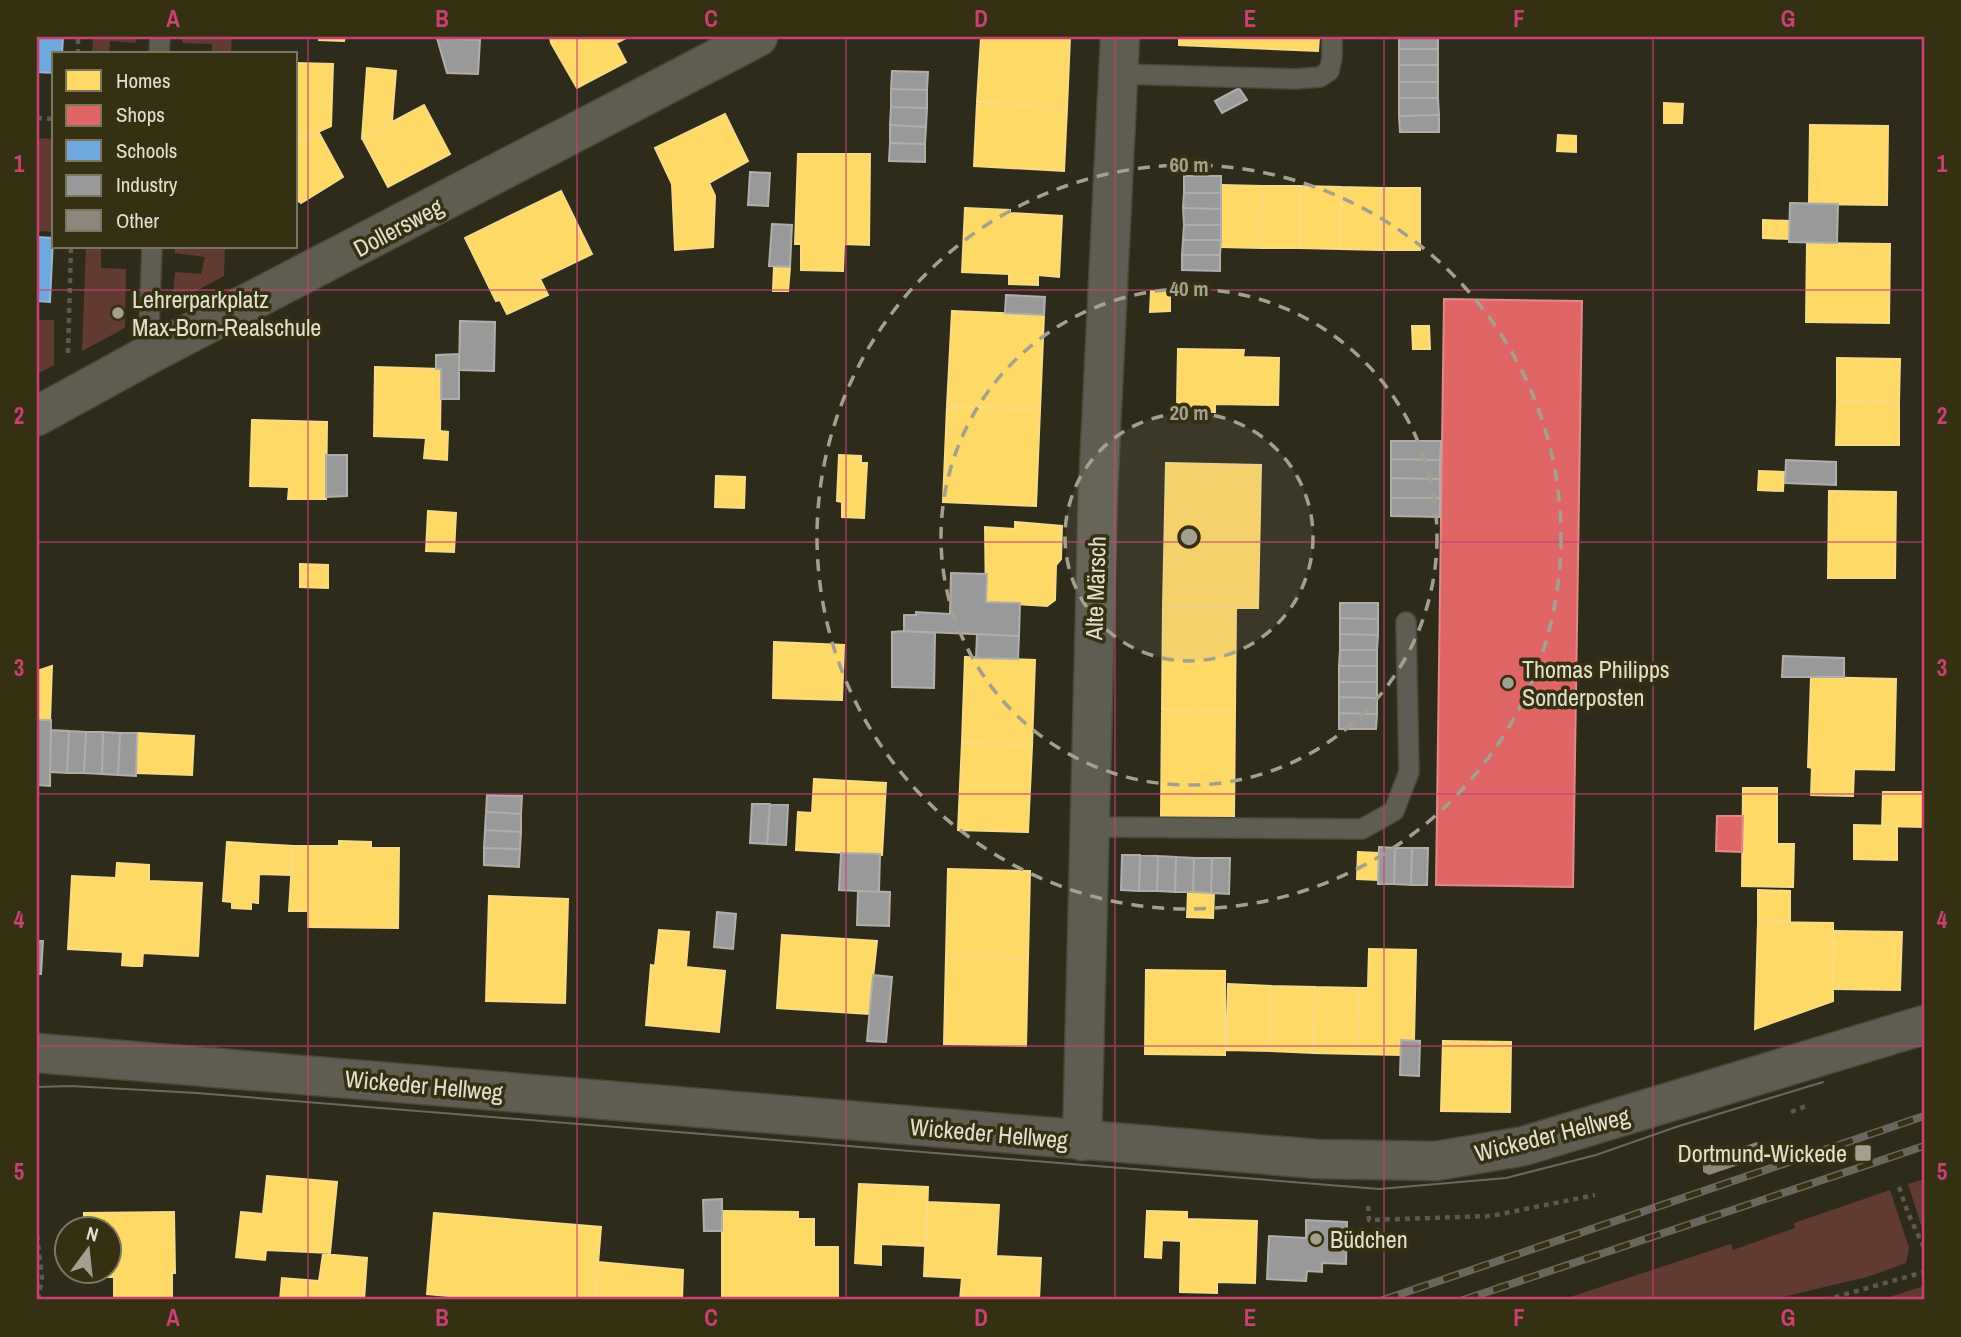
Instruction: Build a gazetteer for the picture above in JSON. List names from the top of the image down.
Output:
{
  "streets": {
    "main road": ["Dollersweg"],
    "street": ["Alte Märsch", "Wickeder Hellweg"]
  },
  "crossings": [
    ["Alte Märsch", "Wickeder Hellweg"]
  ],
  "places": {
    "other": ["Lehrerparkplatz Max-Born-Realschule", "Thomas Philipps Sonderposten", "Büdchen"],
    "transit": ["Dortmund-Wickede"]
  },
  "legend": [
    "Homes",
    "Shops",
    "Schools",
    "Industry",
    "Other"
  ],
  "north": "top",
  "grid": {
    "columns": [
      "A",
      "B",
      "C",
      "D",
      "E",
      "F",
      "G"
    ],
    "rows": [
      "1",
      "2",
      "3",
      "4",
      "5"
    ]
  },
  "rings": ["60 m", "40 m", "20 m"]
}
